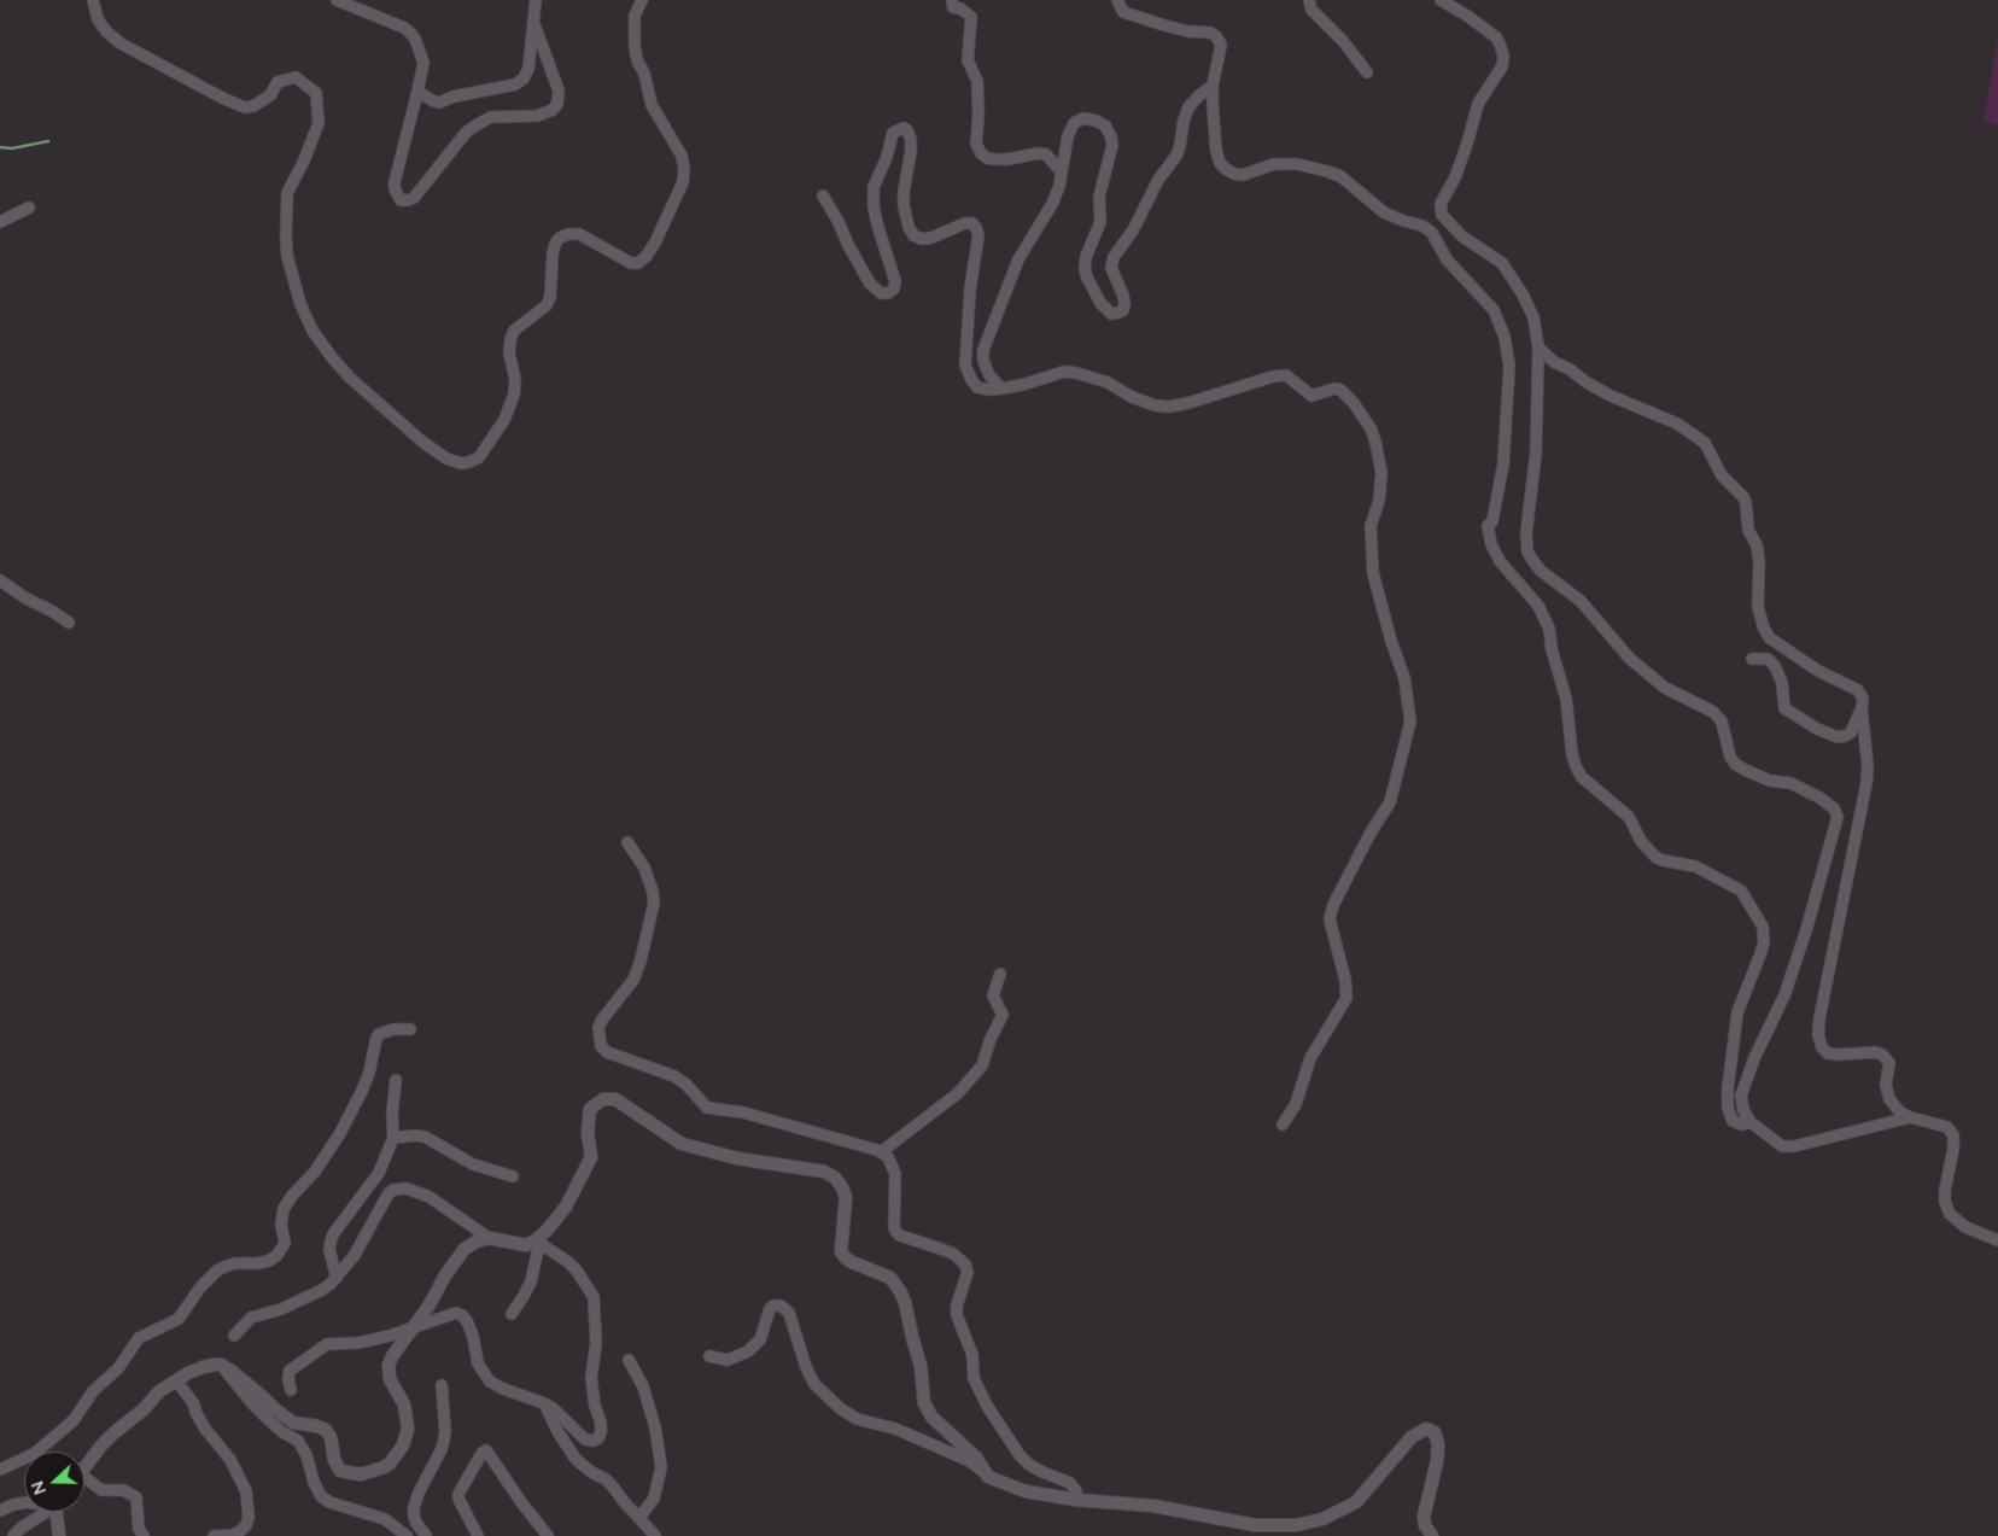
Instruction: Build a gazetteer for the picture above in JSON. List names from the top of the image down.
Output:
{
  "north": "left"
}
